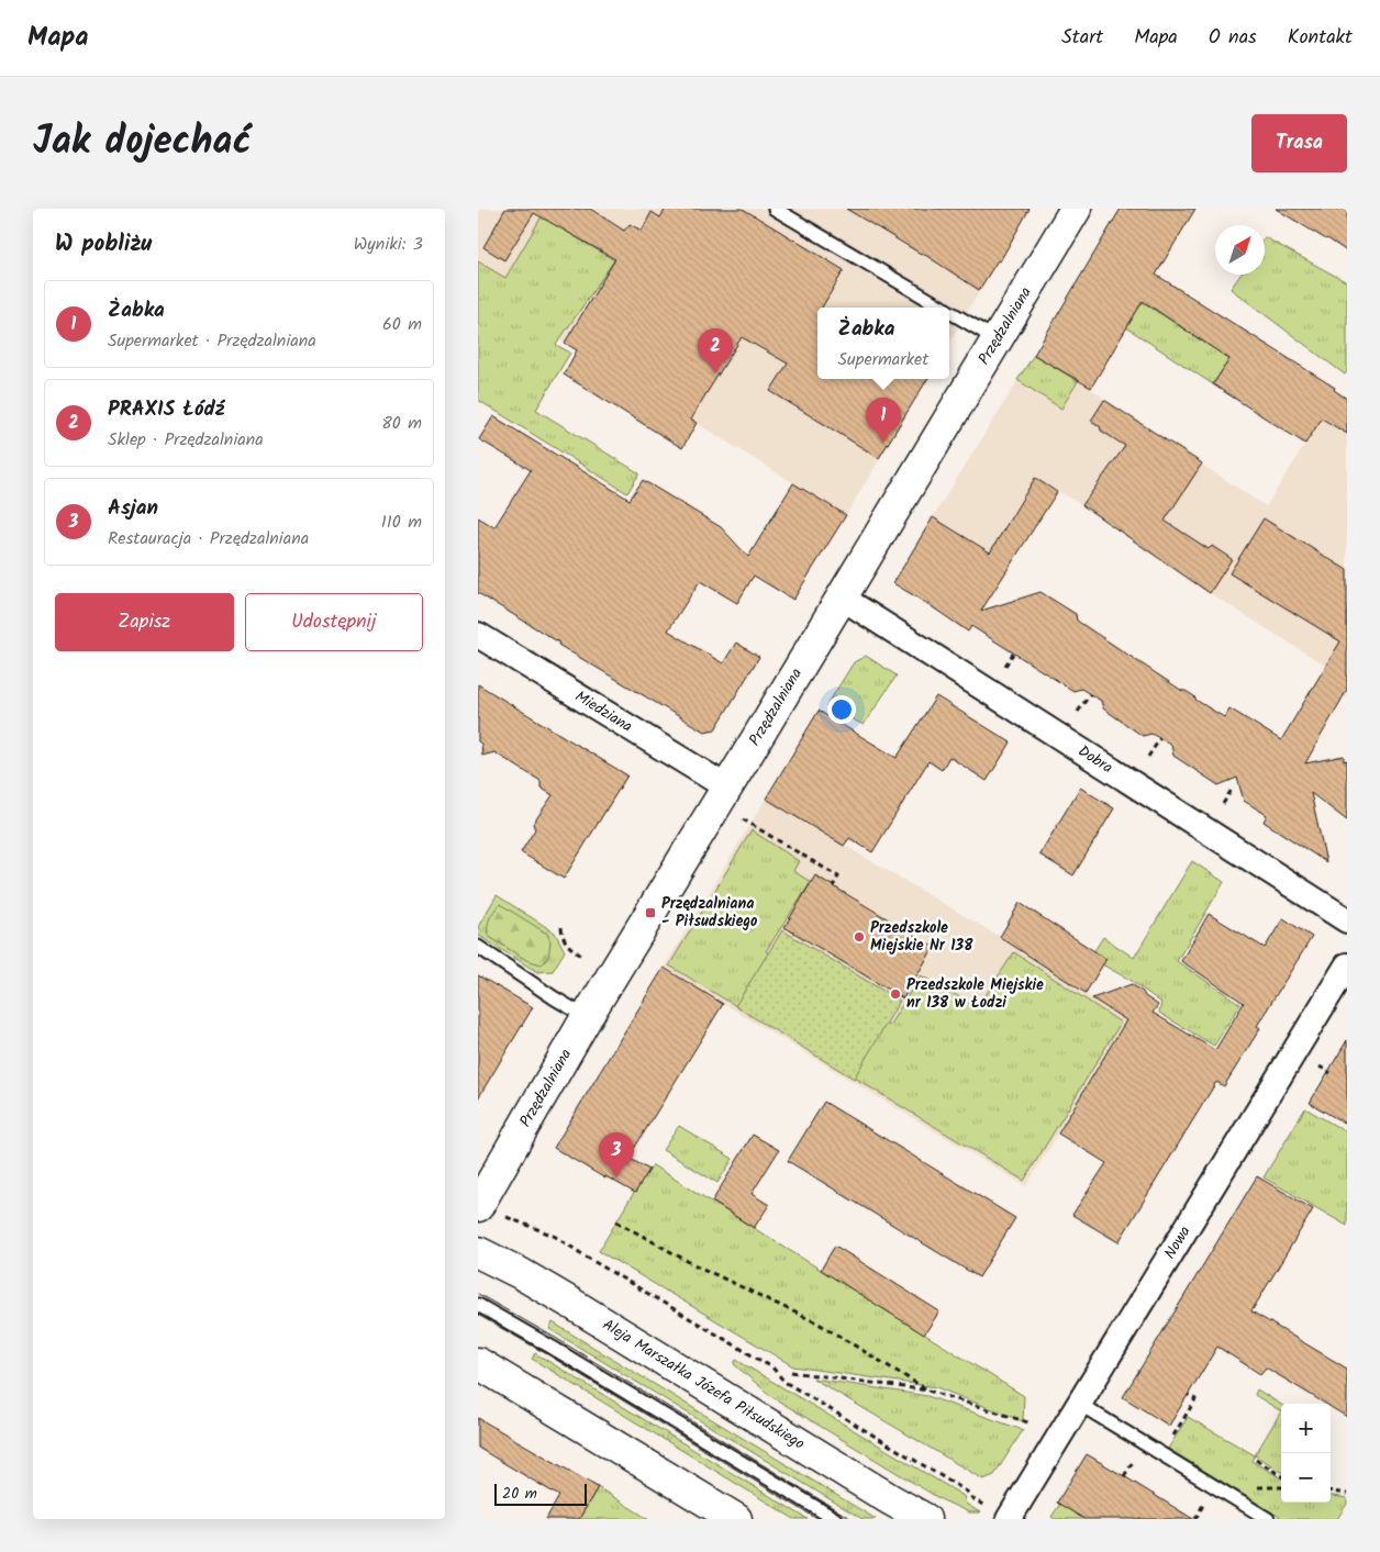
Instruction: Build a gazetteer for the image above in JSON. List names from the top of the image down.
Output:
{
  "streets": {
    "street": [
      "Przędzalniana",
      "Miedziana",
      "Dobra",
      "Nowa",
      "Aleja Marszałka Józefa Piłsudskiego"
    ]
  },
  "crossings": [
    ["Przędzalniana", "Miedziana"],
    ["Przędzalniana", "Dobra"]
  ],
  "places": {
    "transit": ["Przędzalniana - Piłsudskiego"],
    "other": ["Przedszkole Miejskie Nr 138", "Przedszkole Miejskie nr 138 w Łodzi"]
  },
  "scale_bar": "20 m",
  "north": "top right",
  "page": {
    "header": "Mapa",
    "nav": [
      "Start",
      "Mapa",
      "O nas",
      "Kontakt"
    ],
    "title": "Jak dojechać",
    "buttons": [
      "Trasa",
      ["Zapisz", "Udostępnij"]
    ],
    "heading": ["W pobliżu", "Wyniki: 3"],
    "list": [
      {
        "mark": "1",
        "name": "Żabka",
        "note": "Supermarket · Przędzalniana",
        "value": "60 m"
      },
      {
        "mark": "2",
        "name": "PRAXIS Łódź",
        "note": "Sklep · Przędzalniana",
        "value": "80 m"
      },
      {
        "mark": "3",
        "name": "Asjan",
        "note": "Restauracja · Przędzalniana",
        "value": "110 m"
      }
    ],
    "popup": ["Żabka", "Supermarket"],
    "pins": ["2", "1", "3"],
    "map_buttons": ["+", "−"],
    "scale": "20 m"
  }
}
